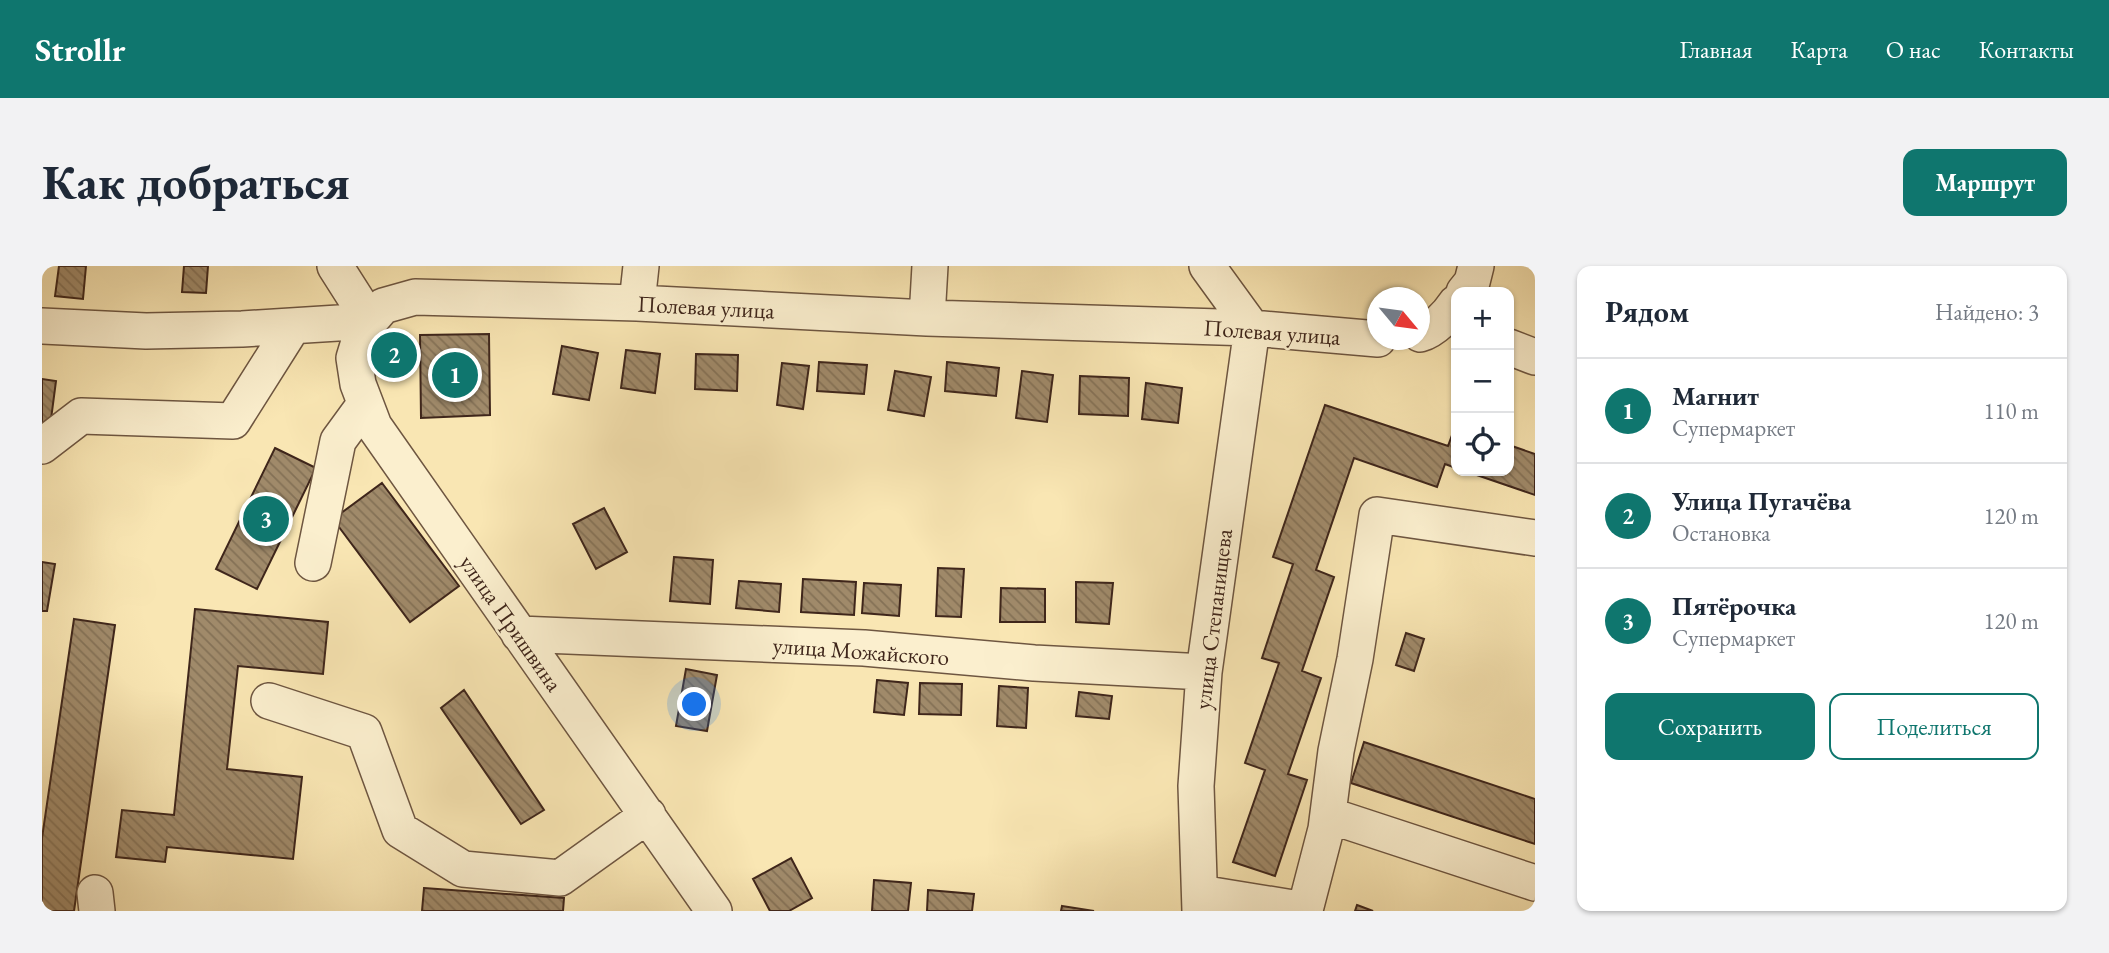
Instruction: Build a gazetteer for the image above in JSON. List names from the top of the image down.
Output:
{
  "streets": {
    "street": [
      "Полевая улица",
      "улица Степанищева",
      "улица Пришвина",
      "улица Можайского"
    ]
  },
  "crossings": [
    ["Полевая улица", "улица Степанищева"],
    ["Полевая улица", "улица Пришвина"],
    ["улица Степанищева", "улица Можайского"],
    ["улица Пришвина", "улица Можайского"]
  ],
  "north": "bottom right",
  "page": {
    "header": "Strollr",
    "nav": [
      "Главная",
      "Карта",
      "О нас",
      "Контакты"
    ],
    "buttons": [
      "Маршрут",
      ["Сохранить", "Поделиться"]
    ],
    "title": "Как добраться",
    "heading": ["Рядом", "Найдено: 3"],
    "map_buttons": ["+", "−"],
    "pins": ["2", "1", "3"],
    "list": [
      {
        "mark": "1",
        "name": "Магнит",
        "note": "Супермаркет",
        "value": "110 m"
      },
      {
        "mark": "2",
        "name": "Улица Пугачёва",
        "note": "Остановка",
        "value": "120 m"
      },
      {
        "mark": "3",
        "name": "Пятёрочка",
        "note": "Супермаркет",
        "value": "120 m"
      }
    ]
  }
}
